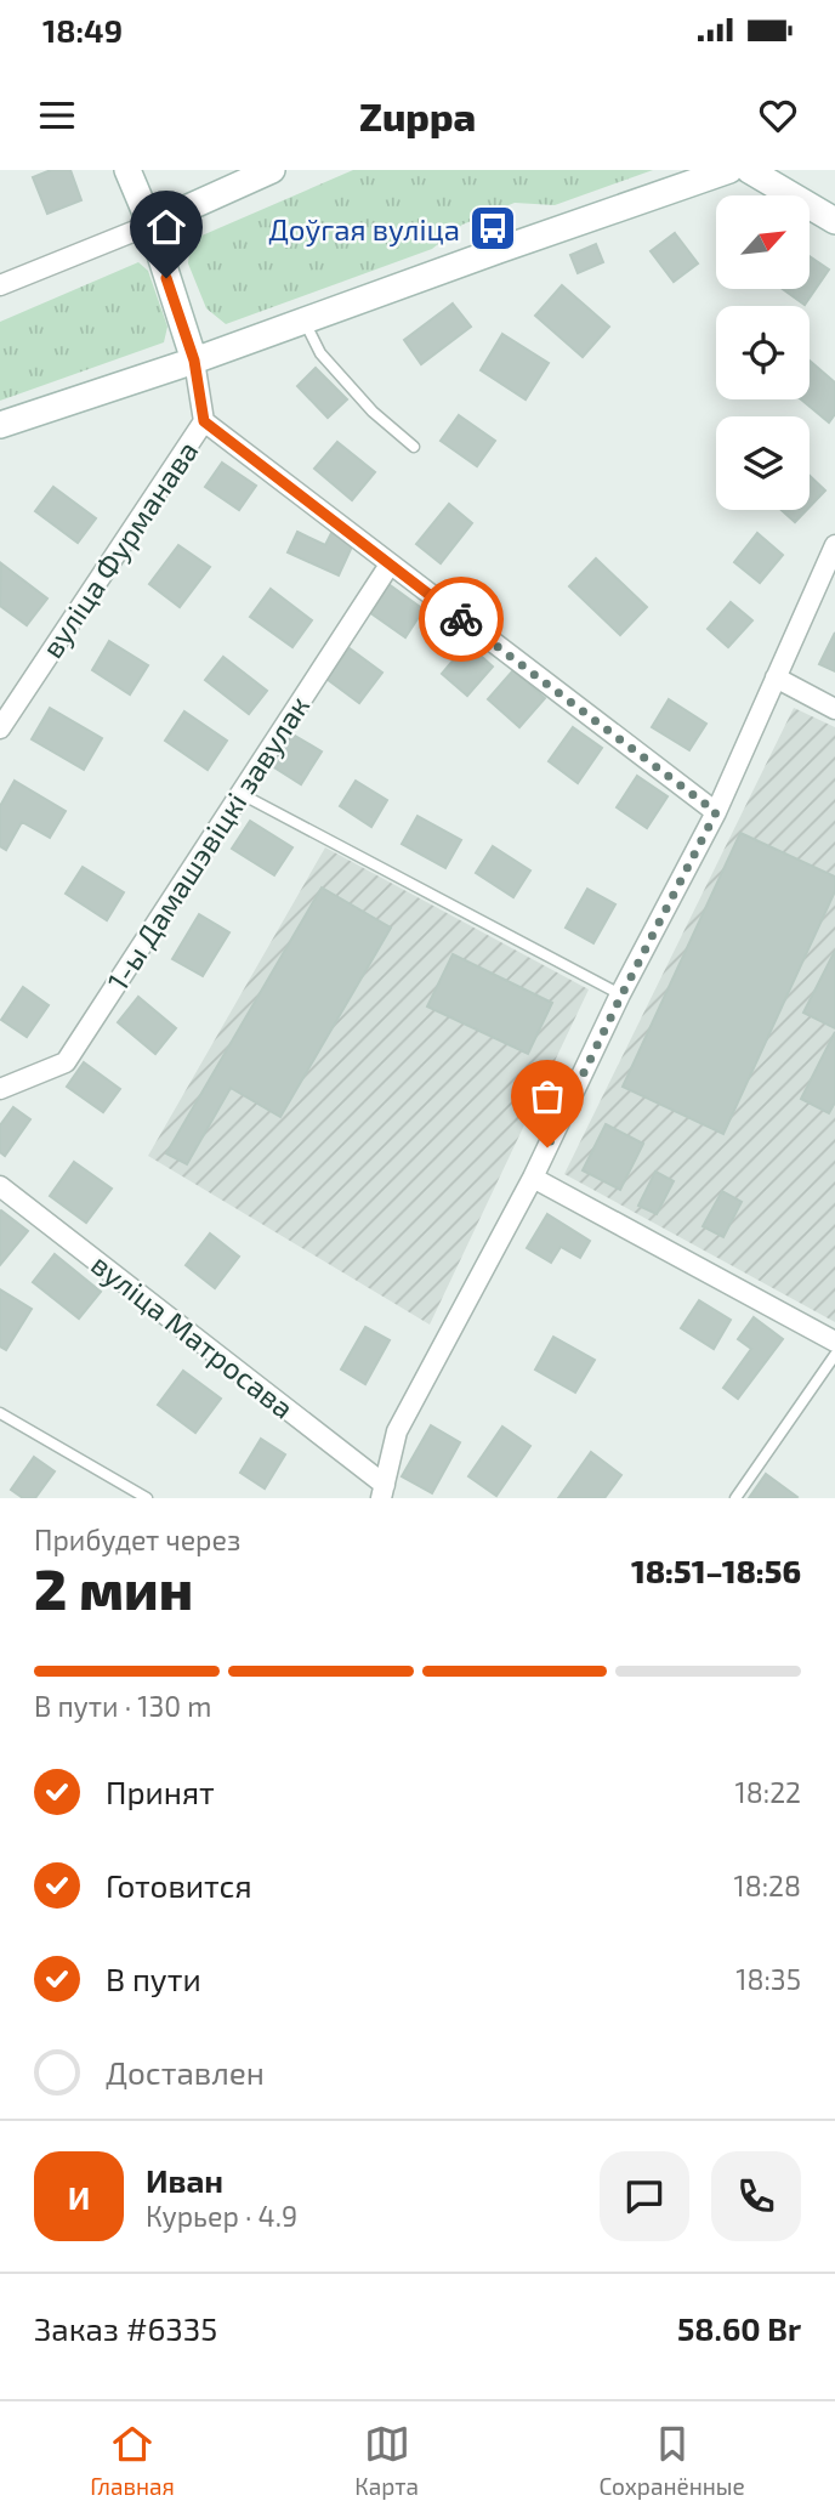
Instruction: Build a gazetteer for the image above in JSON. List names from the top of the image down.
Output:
{
  "streets": {
    "street": ["вуліца Фурманава", "1-ы Дамашэвіцкі завулак", "вуліца Матросава"]
  },
  "places": {
    "bus stop": ["Доўгая вуліца"]
  },
  "north": "top right",
  "page": {
    "status": "18:49",
    "header": "Zuppa",
    "heading": ["2 мин", "Прибудет через", "18:51–18:56"],
    "panel": [
      "Иван",
      "Курьер · 4.9",
      "Заказ #6335",
      "58.60 Br"
    ],
    "bar": "В пути · 130 m",
    "list": [
      ["Принят", "18:22"],
      ["Готовится", "18:28"],
      ["В пути", "18:35"],
      "Доставлен"
    ],
    "round": "И",
    "tabs": ["Главная", "Карта", "Сохранённые"]
  }
}
